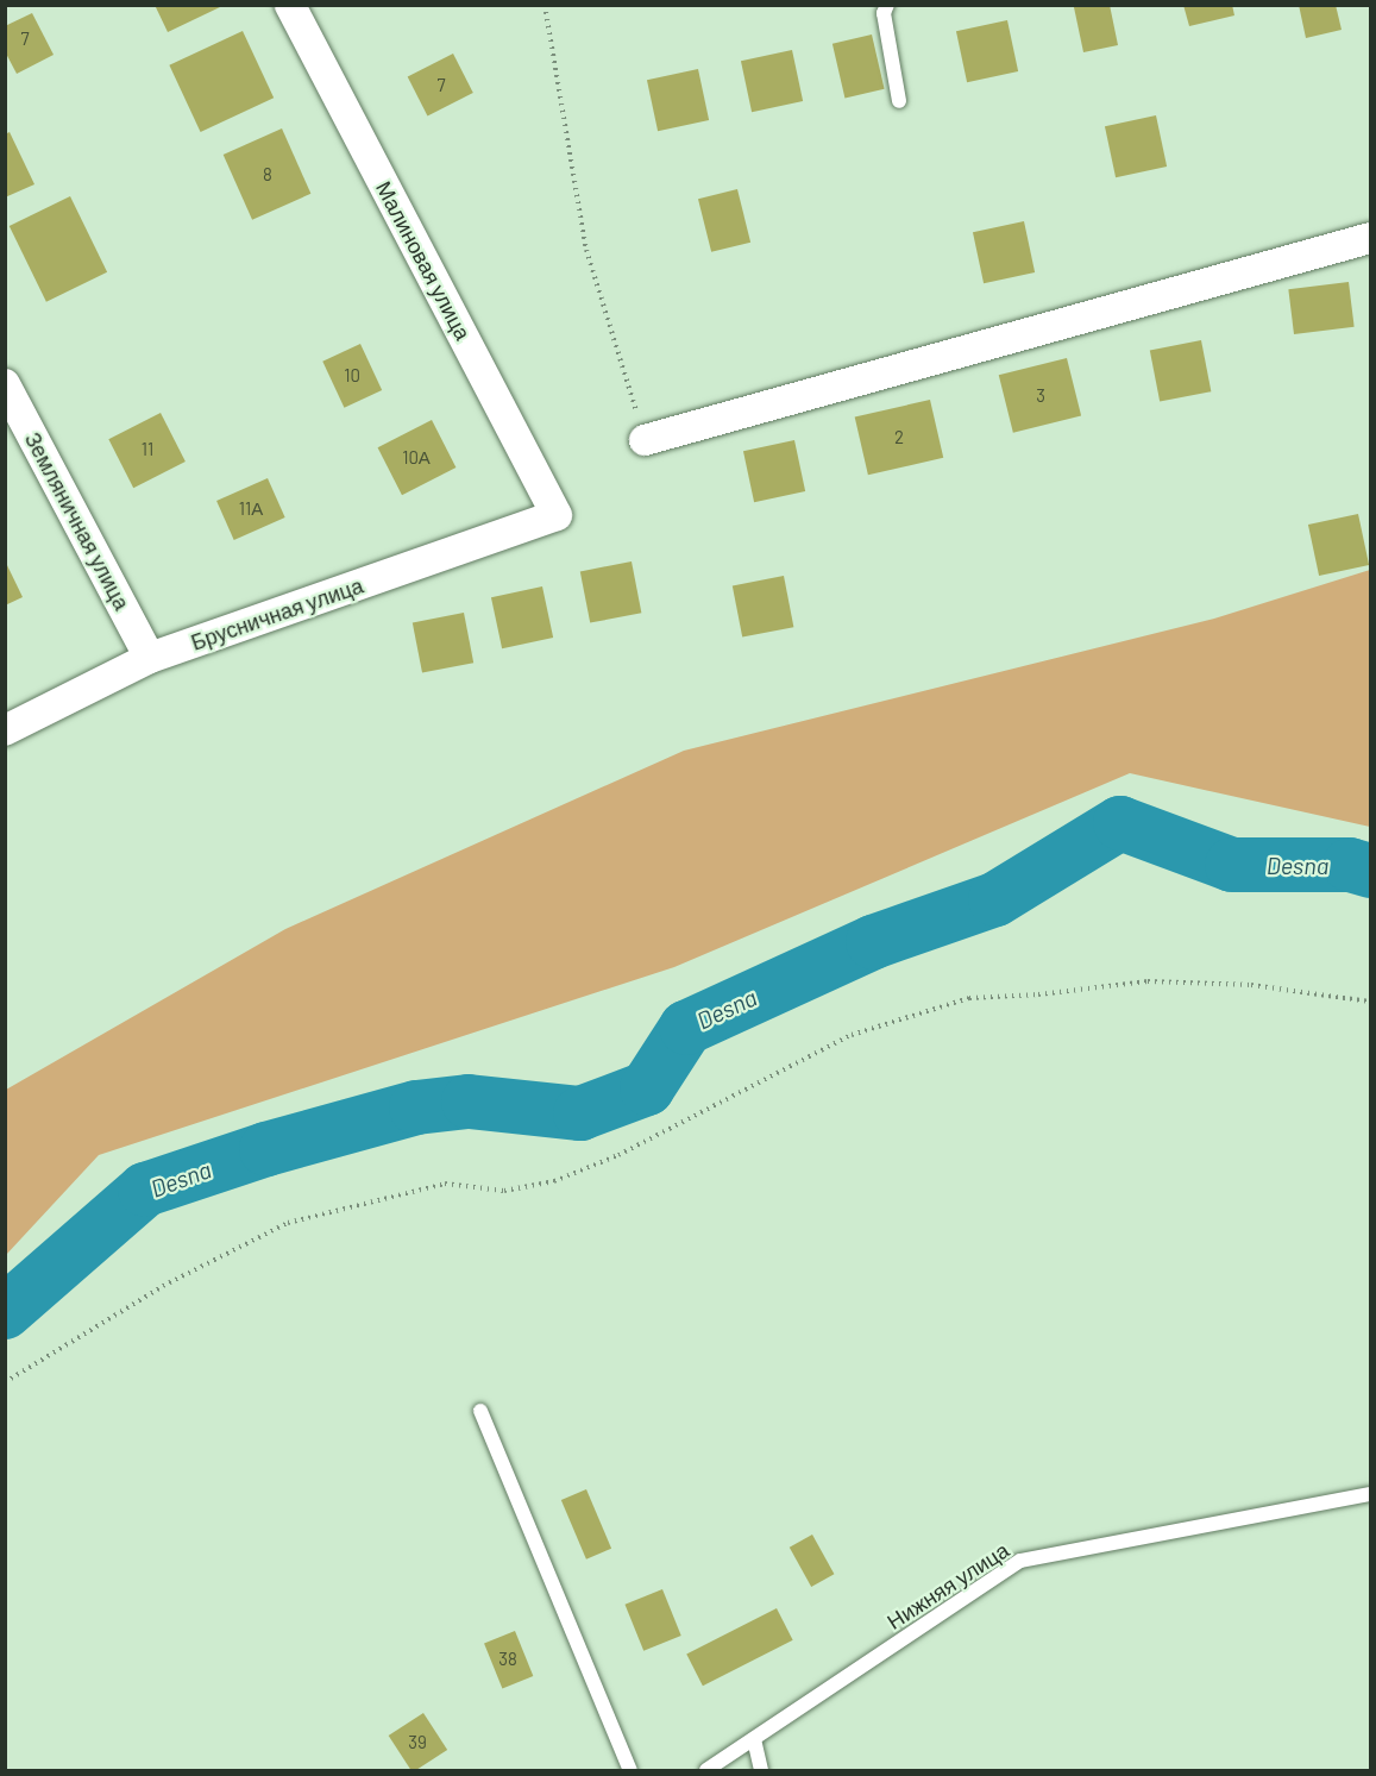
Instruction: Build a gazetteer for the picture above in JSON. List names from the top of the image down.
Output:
{
  "streets": {
    "street": ["Малиновая улица", "Земляничная улица", "Брусничная улица"],
    "lane": ["Нижняя улица"]
  },
  "crossings": [
    ["Малиновая улица", "Брусничная улица"],
    ["Земляничная улица", "Брусничная улица"]
  ],
  "water": ["Desna"],
  "house_numbers": [
    "7",
    "7",
    "8",
    "10",
    "3",
    "2",
    "11",
    "10А",
    "11А",
    "38",
    "39"
  ]
}
